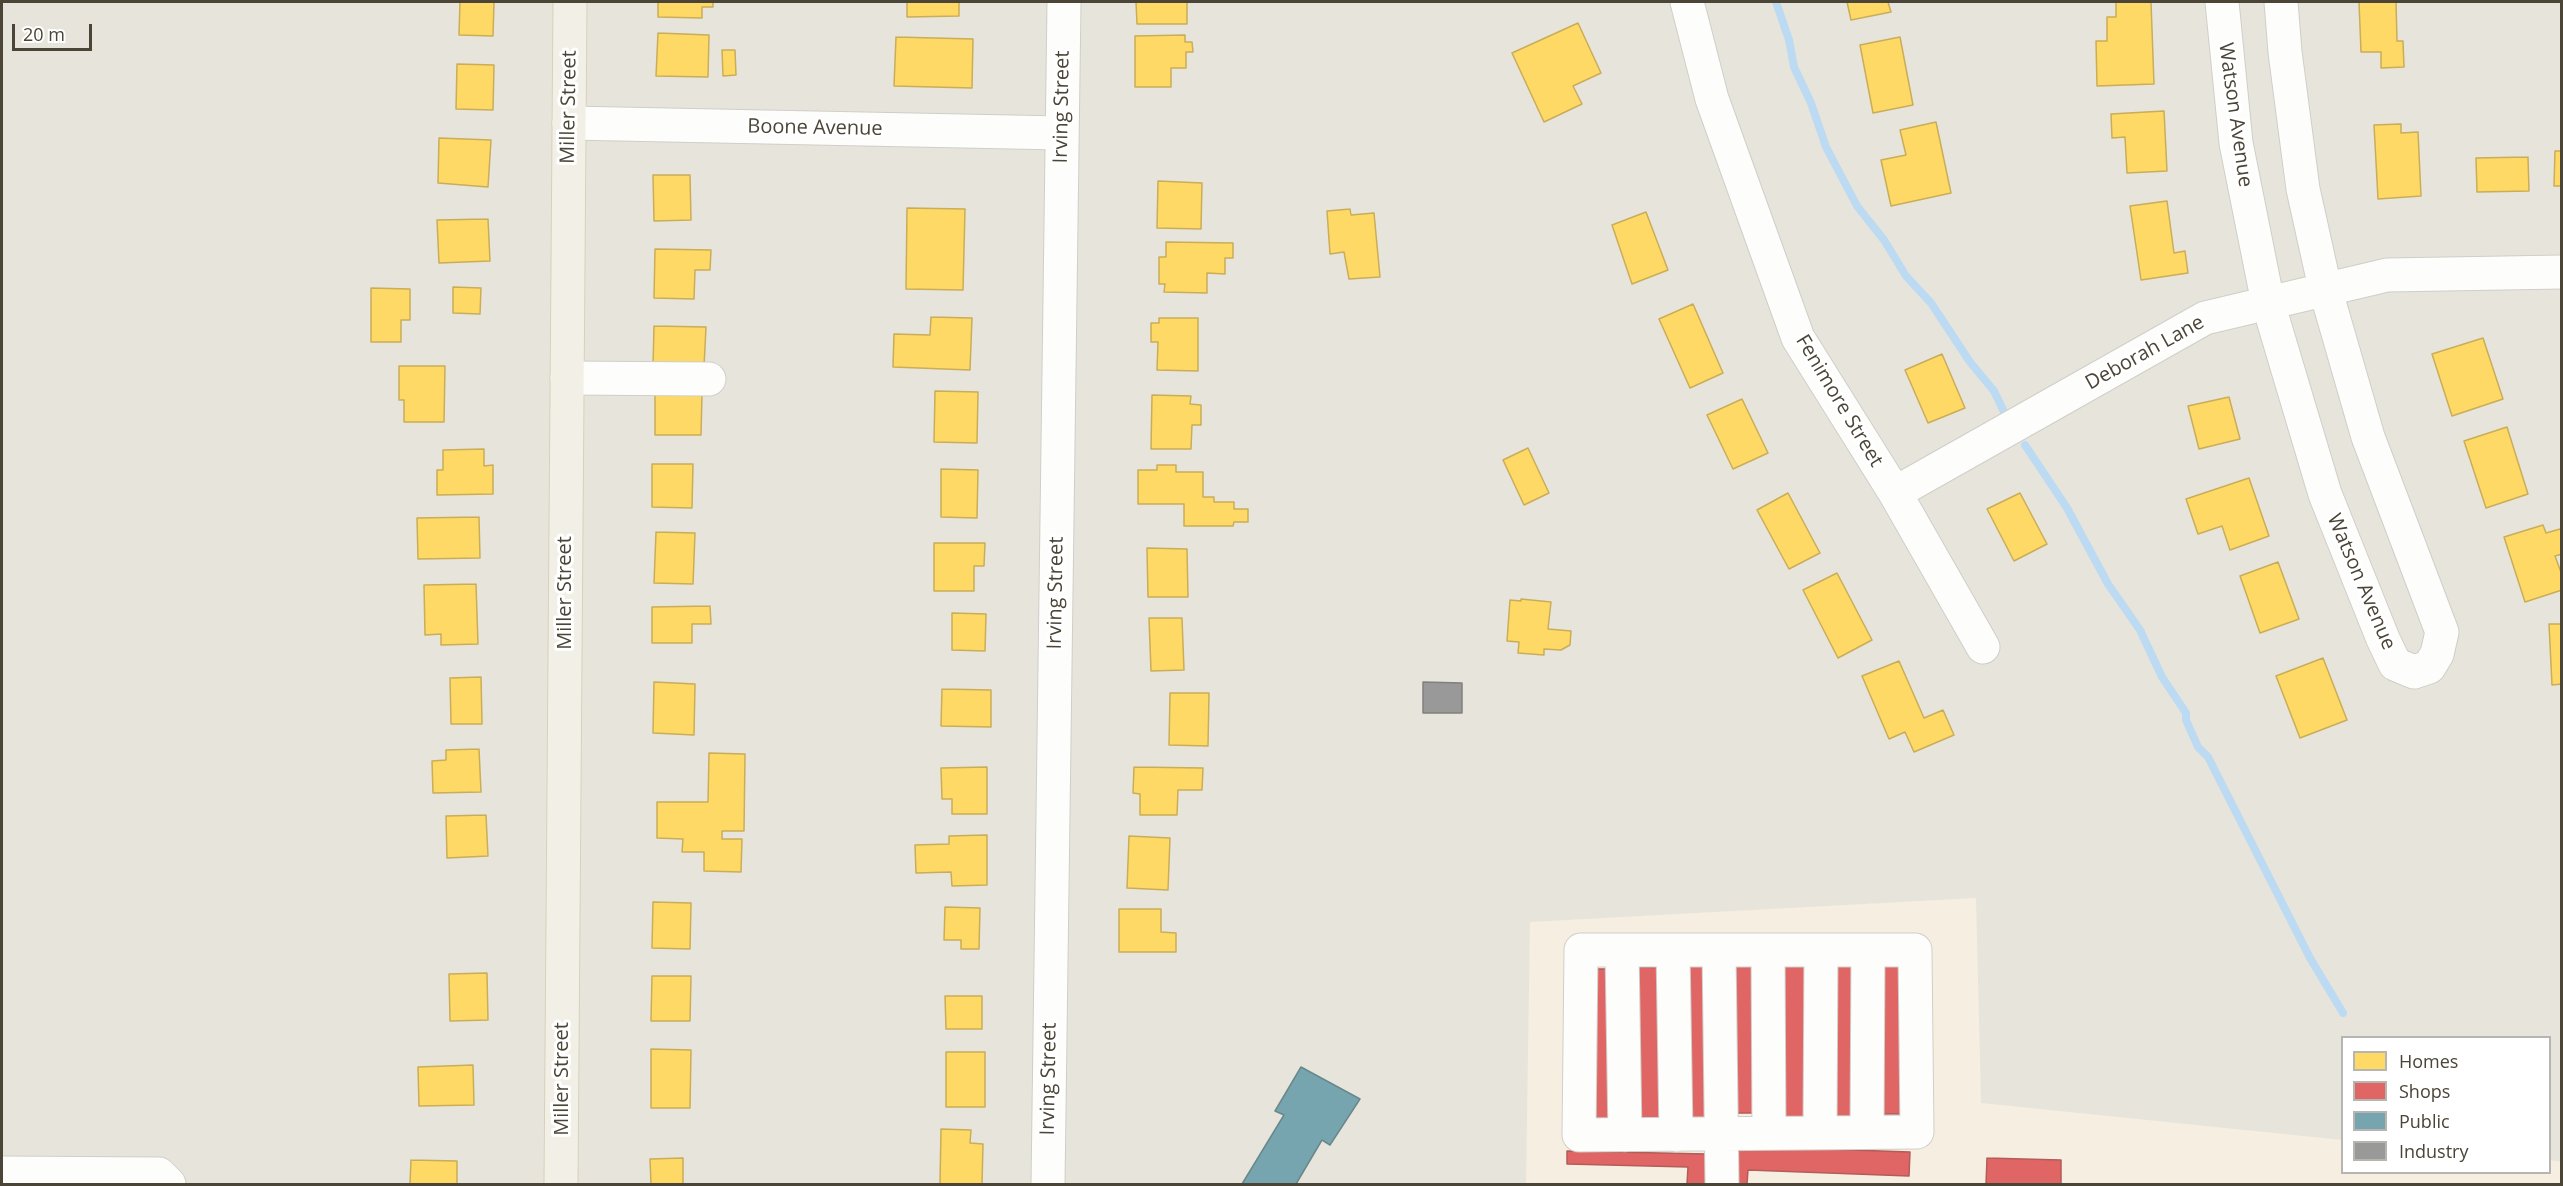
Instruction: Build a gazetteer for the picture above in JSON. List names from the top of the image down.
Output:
{
  "streets": {
    "main road": ["Miller Street"],
    "street": [
      "Irving Street",
      "Watson Avenue",
      "Boone Avenue",
      "Deborah Lane",
      "Fenimore Street"
    ]
  },
  "crossings": [
    ["Miller Street", "Boone Avenue"],
    ["Irving Street", "Boone Avenue"],
    ["Watson Avenue", "Deborah Lane"],
    ["Deborah Lane", "Fenimore Street"]
  ],
  "legend": [
    "Homes",
    "Shops",
    "Public",
    "Industry"
  ],
  "scale_bar": "20 m"
}
